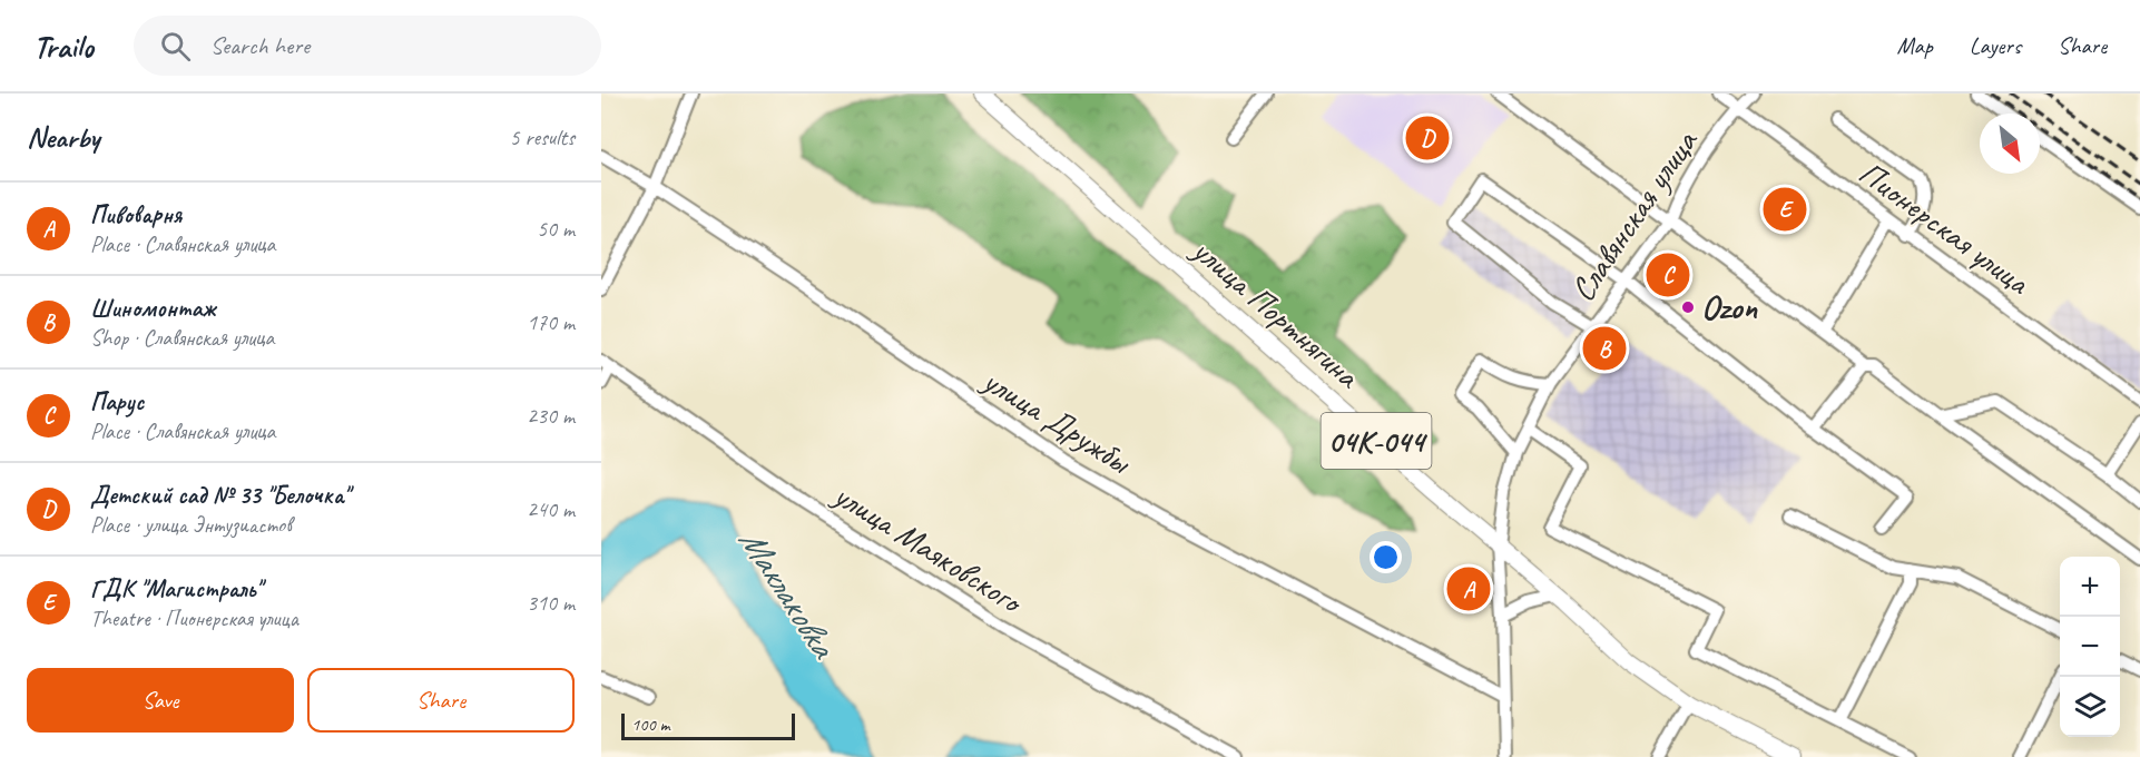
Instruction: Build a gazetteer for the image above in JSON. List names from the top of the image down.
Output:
{
  "streets": {
    "main road": ["улица Портнягина", "04К-044"],
    "street": [
      "Славянская улица",
      "Пионерская улица",
      "улица Дружбы",
      "улица Маяковского"
    ]
  },
  "crossings": [
    ["Славянская улица", "Пионерская улица"],
    ["Славянская улица", "улица Портнягина"],
    ["Славянская улица", "улица Дружбы"]
  ],
  "water": ["Маклаковка"],
  "places": ["Ozon"],
  "scale_bar": "100 m",
  "north": "bottom right",
  "page": {
    "header": "Trailo",
    "search": "Search here",
    "nav": ["Map", "Layers", "Share"],
    "heading": ["Nearby", "5 results"],
    "pins": [
      "D",
      "E",
      "C",
      "B",
      "A"
    ],
    "list": [
      {
        "mark": "A",
        "name": "Пивоварня",
        "note": "Place · Славянская улица",
        "value": "50 m"
      },
      {
        "mark": "B",
        "name": "Шиномонтаж",
        "note": "Shop · Славянская улица",
        "value": "170 m"
      },
      {
        "mark": "C",
        "name": "Парус",
        "note": "Place · Славянская улица",
        "value": "230 m"
      },
      {
        "mark": "D",
        "name": "Детский сад № 33 \"Белочка\"",
        "note": "Place · улица Энтузиастов",
        "value": "240 m"
      },
      {
        "mark": "E",
        "name": "ГДК \"Магистраль\"",
        "note": "Theatre · Пионерская улица",
        "value": "310 m"
      }
    ],
    "map_buttons": ["+", "−"],
    "buttons": ["Save", "Share"],
    "scale": "100 m"
  }
}
